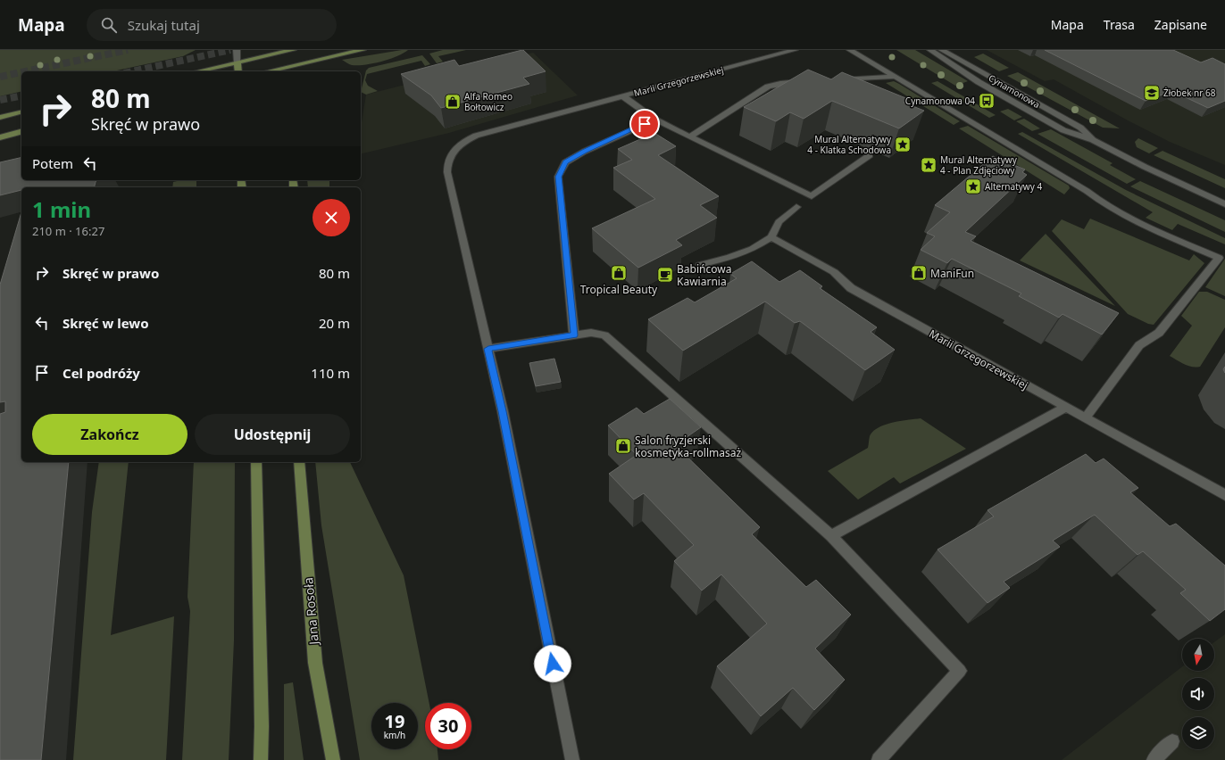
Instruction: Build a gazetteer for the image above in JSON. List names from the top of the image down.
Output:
{
  "streets": {
    "main road": ["Jana Rosoła"],
    "street": ["Marii Grzegorzewskiej", "Cynamonowa"]
  },
  "places": {
    "school or university": ["Żłobek nr 68"],
    "bus stop": ["Cynamonowa 04"],
    "shop": [
      "Alfa Romeo Bołtowicz",
      "Tropical Beauty",
      "ManiFun",
      "Salon fryzjerski kosmetyka-rollmasaż"
    ],
    "place": ["Mural Alternatywy 4 - Klatka Schodowa", "Mural Alternatywy 4 - Plan Zdjęciowy", "Alternatywy 4"],
    "cafe": ["Babińcowa Kawiarnia"]
  },
  "north": "bottom",
  "page": {
    "header": "Mapa",
    "search": "Szukaj tutaj",
    "nav": ["Mapa", "Trasa", "Zapisane"],
    "turn": ["80 m", "Skręć w prawo"],
    "then": "Potem",
    "heading": ["1 min", "210 m · 16:27"],
    "list": [
      {
        "name": "Skręć w prawo",
        "value": "80 m"
      },
      {
        "name": "Skręć w lewo",
        "value": "20 m"
      },
      {
        "name": "Cel podróży",
        "value": "110 m"
      }
    ],
    "buttons": ["Zakończ", "Udostępnij"],
    "speed": "19 km/h",
    "limit": "30"
  }
}
